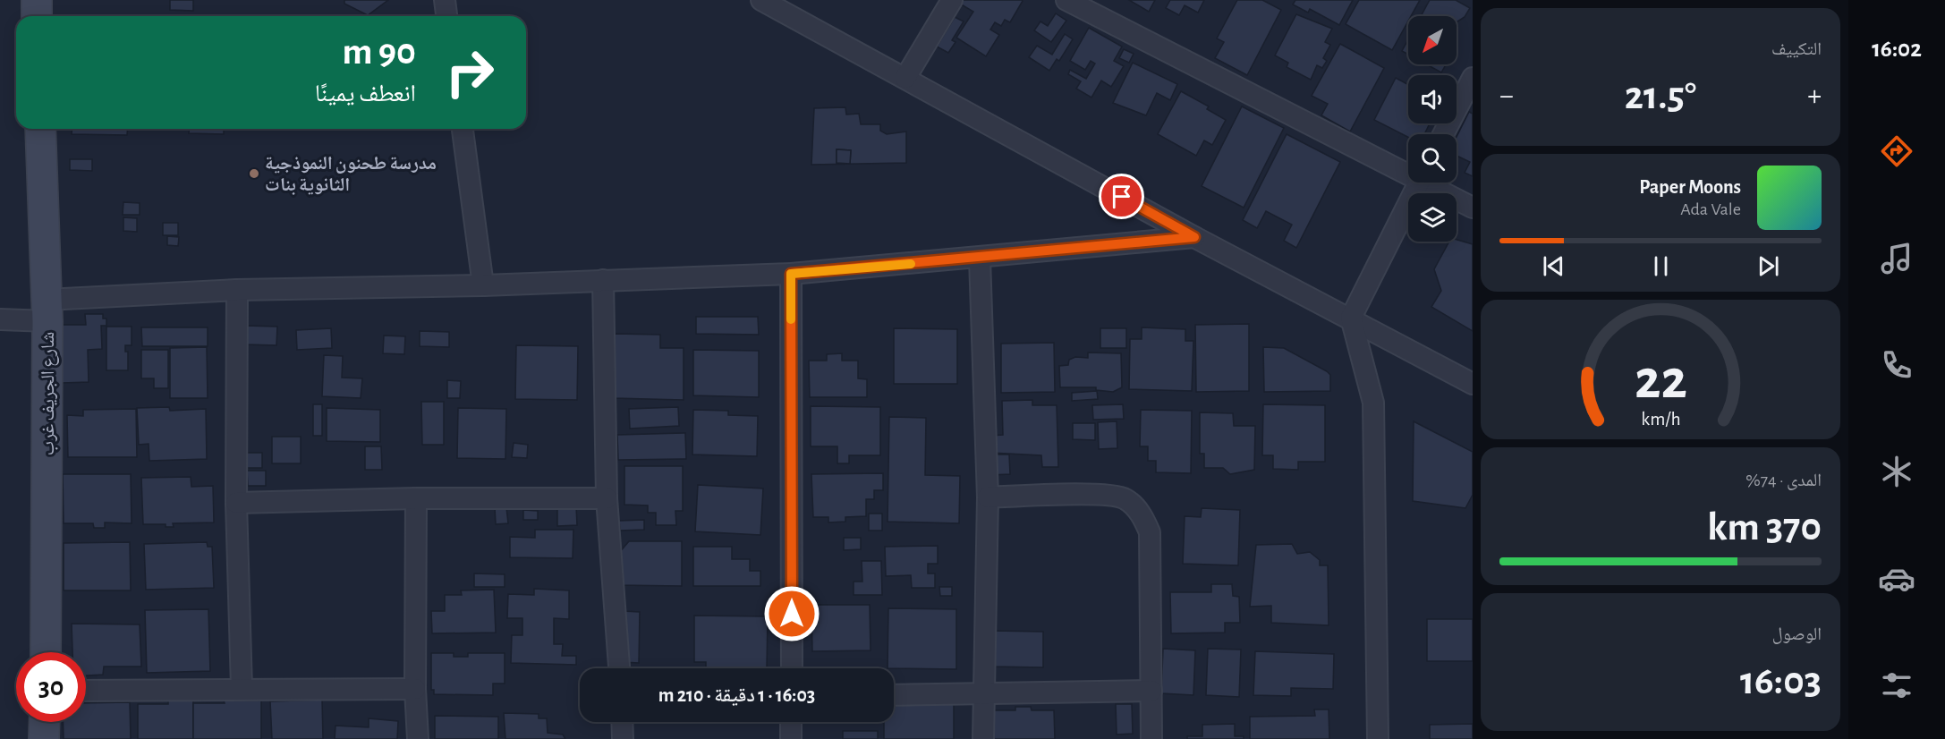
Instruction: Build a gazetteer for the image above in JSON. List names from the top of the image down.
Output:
{
  "streets": {
    "street": ["شارع الجريف غرب"]
  },
  "places": ["مدرسة طحنون النموذجية الثانوية بنات"],
  "north": "bottom left",
  "page": {
    "tabs": "16:02",
    "tile": [
      "التكييف",
      ["المدى · 74%", "370 km"],
      ["الوصول", "16:03"]
    ],
    "turn": ["90 m", "انعطف يمينًا"],
    "heat": ["−", "21.5°", "+"],
    "song": ["Paper Moons", "Ada Vale"],
    "limit": "30",
    "trip": "16:03 · 1 دقيقة · 210 m",
    "gauge": ["22", "km/h"]
  }
}
